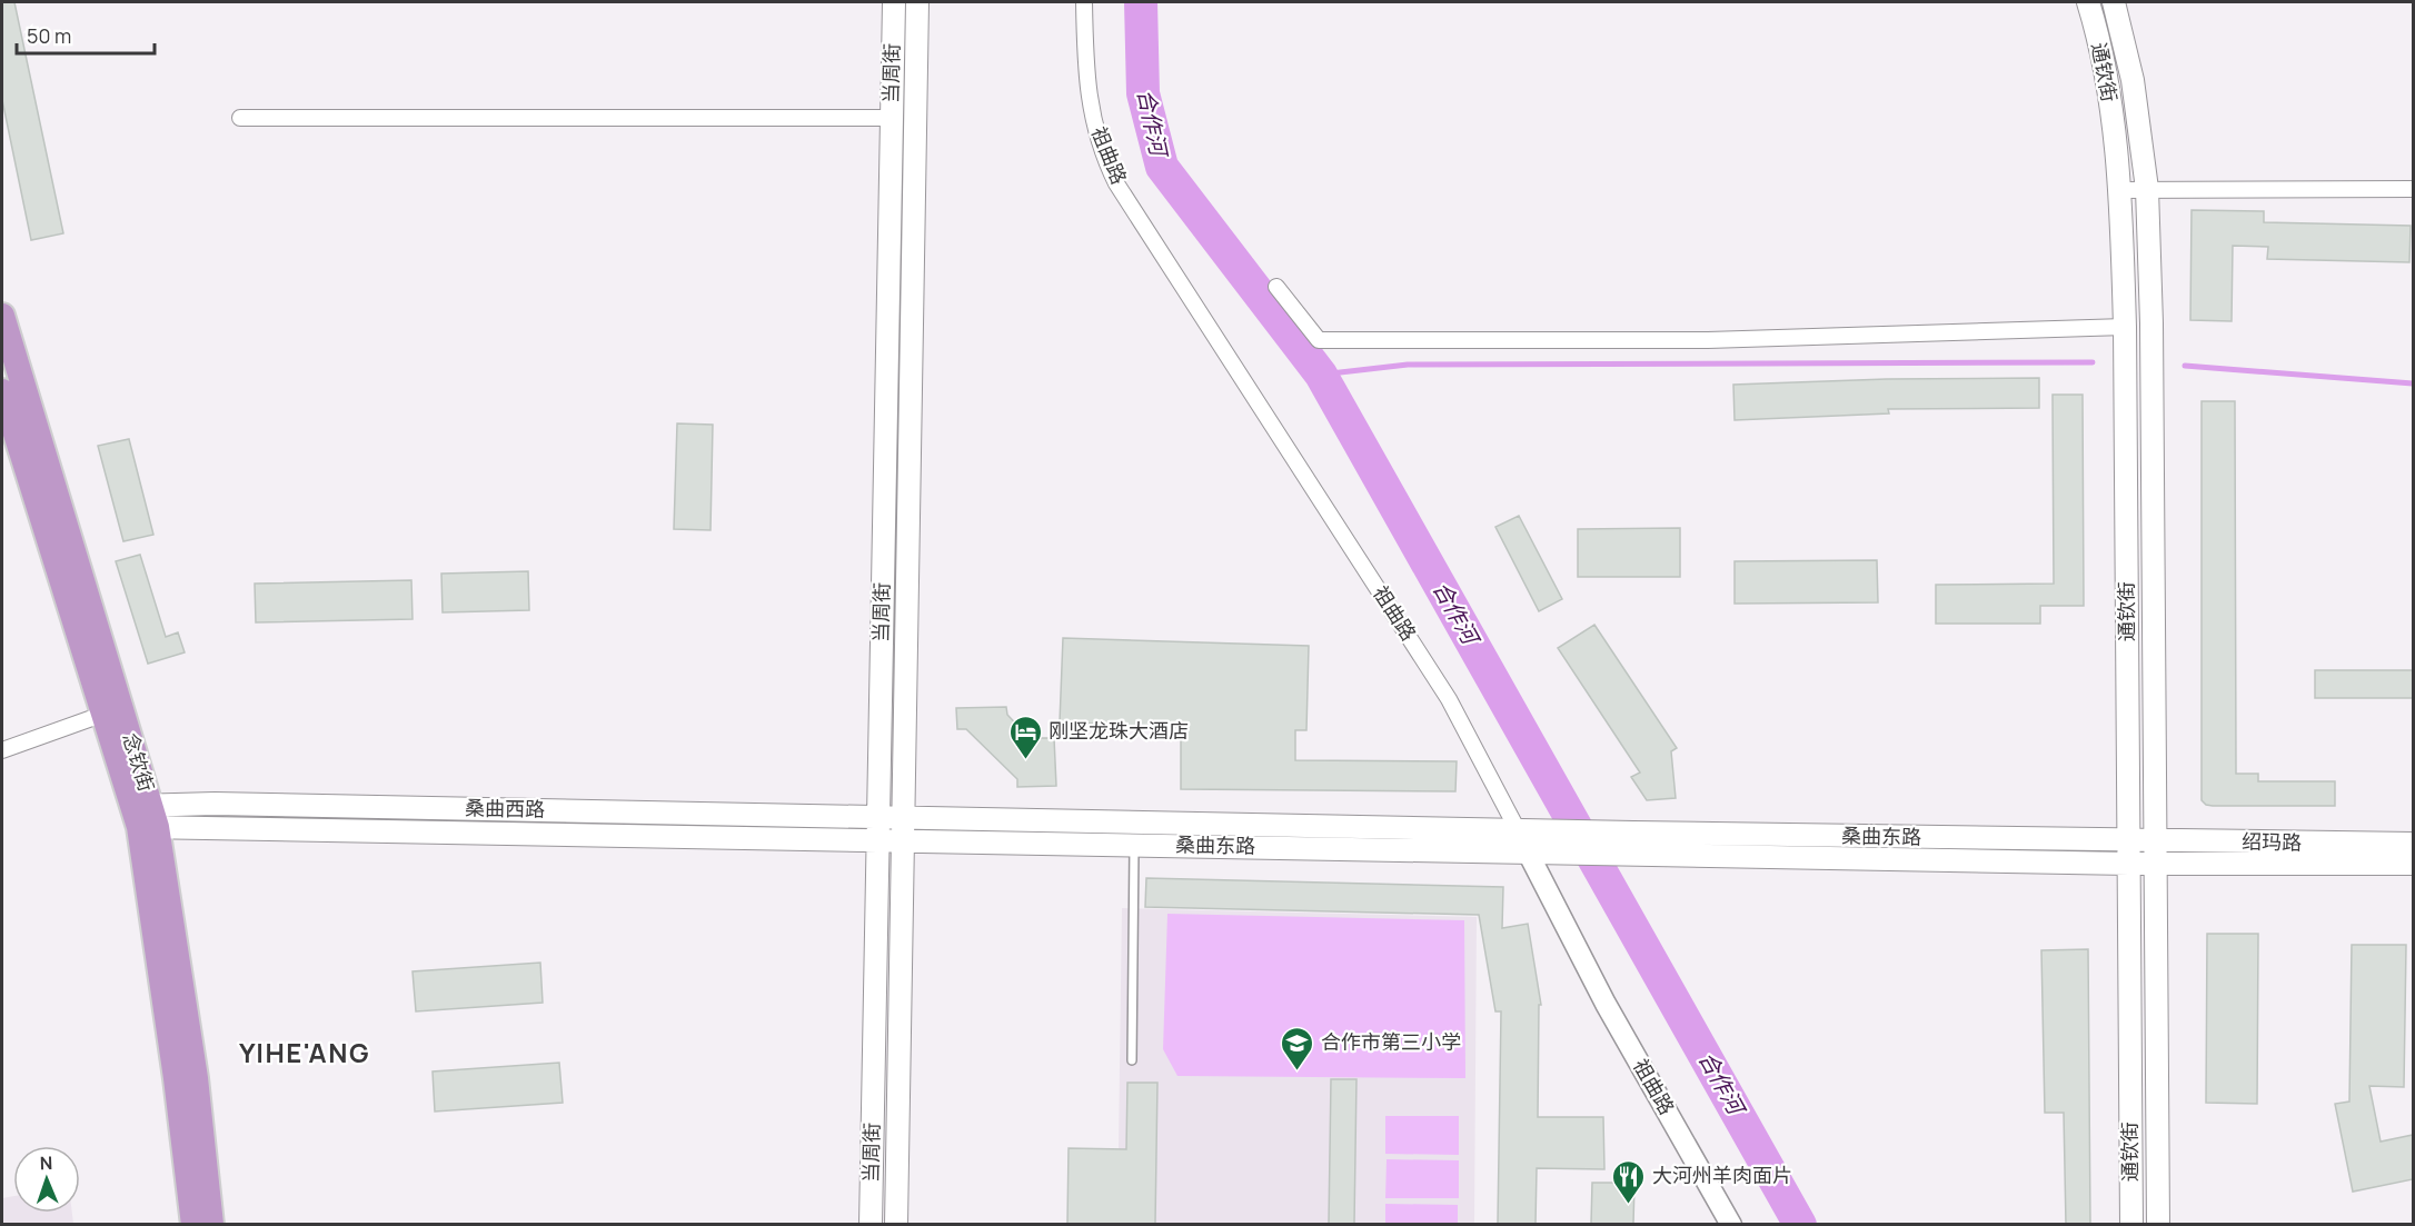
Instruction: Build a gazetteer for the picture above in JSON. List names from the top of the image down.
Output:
{
  "streets": {
    "highway": ["念钦街"],
    "main road": [
      "通钦街",
      "当周街",
      "桑曲西路",
      "桑曲东路",
      "绍玛路"
    ],
    "street": ["祖曲路"]
  },
  "crossings": [
    ["通钦街", "桑曲东路"],
    ["通钦街", "绍玛路"],
    ["当周街", "桑曲西路"],
    ["当周街", "桑曲东路"],
    ["祖曲路", "桑曲东路"],
    ["念钦街", "桑曲西路"],
    ["桑曲西路", "桑曲东路"],
    ["桑曲东路", "绍玛路"]
  ],
  "districts": ["YIHE'ANG"],
  "water": ["合作河"],
  "places": {
    "hotel": ["刚坚龙珠大酒店"],
    "school or university": ["合作市第三小学"],
    "restaurant": ["大河州羊肉面片"]
  },
  "scale_bar": "50 m",
  "north": "top"
}
